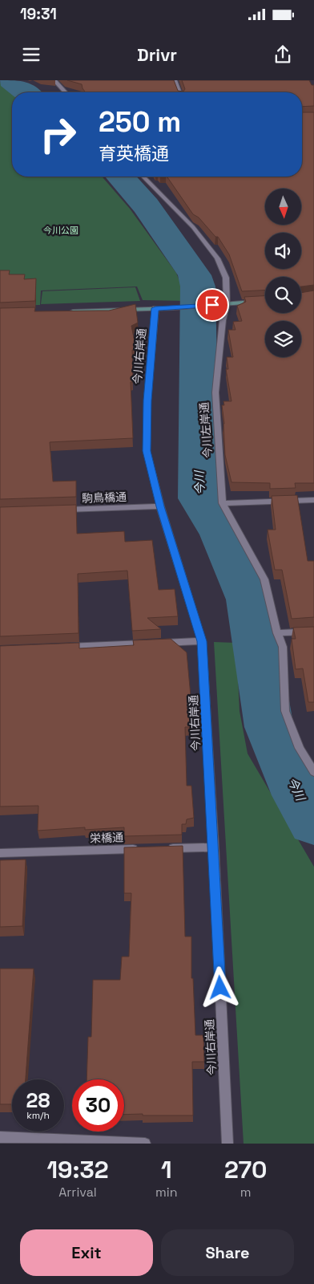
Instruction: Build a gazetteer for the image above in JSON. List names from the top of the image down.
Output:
{
  "streets": {
    "street": [
      "今川右岸通",
      "今川左岸通",
      "駒鳥橋通",
      "栄橋通"
    ]
  },
  "crossings": [
    ["今川右岸通", "駒鳥橋通"]
  ],
  "water": ["今川"],
  "parks": ["今川公園"],
  "north": "bottom",
  "page": {
    "status": "19:31",
    "header": "Drivr",
    "turn": ["250 m", "育英橋通"],
    "speed": "28 km/h",
    "limit": "30",
    "eta": [
      "19:32",
      "Arrival",
      "1",
      "min",
      "270",
      "m"
    ],
    "buttons": ["Exit", "Share"]
  }
}
